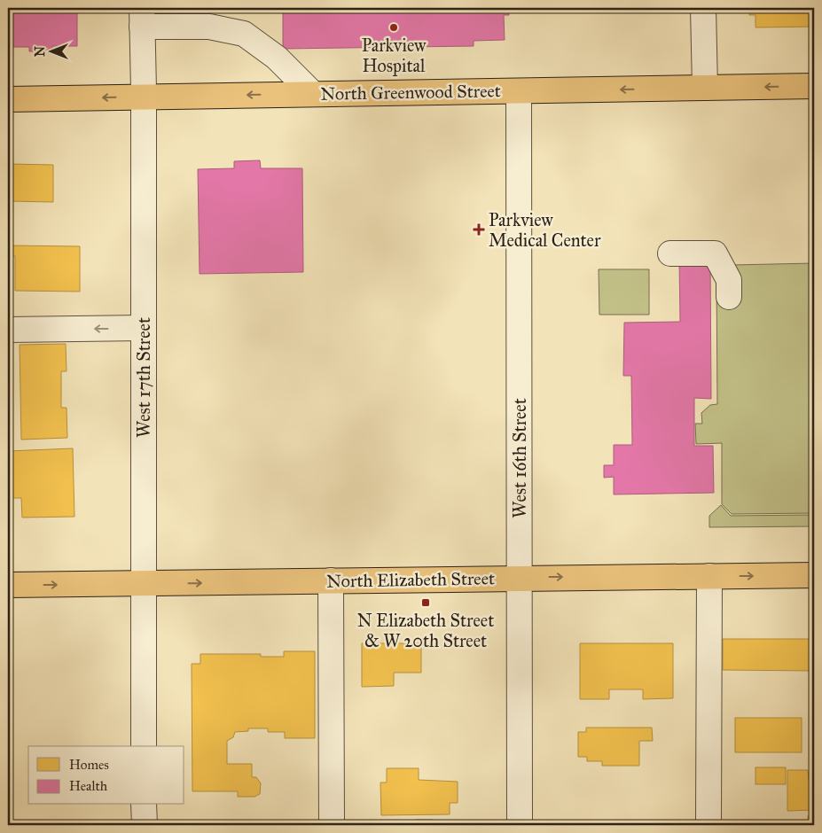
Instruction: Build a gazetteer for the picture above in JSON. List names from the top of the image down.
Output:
{
  "streets": {
    "main road": ["North Greenwood Street", "North Elizabeth Street"],
    "street": ["West 17th Street", "West 16th Street"]
  },
  "crossings": [
    ["North Greenwood Street", "West 17th Street"],
    ["North Greenwood Street", "West 16th Street"],
    ["West 17th Street", "North Elizabeth Street"],
    ["West 16th Street", "North Elizabeth Street"]
  ],
  "one_way": ["North Greenwood Street", "North Elizabeth Street"],
  "places": {
    "other": ["Parkview Hospital"],
    "health": ["Parkview Medical Center"],
    "transit": ["N Elizabeth Street & W 20th Street"]
  },
  "legend": ["Homes", "Health"],
  "north": "left"
}
